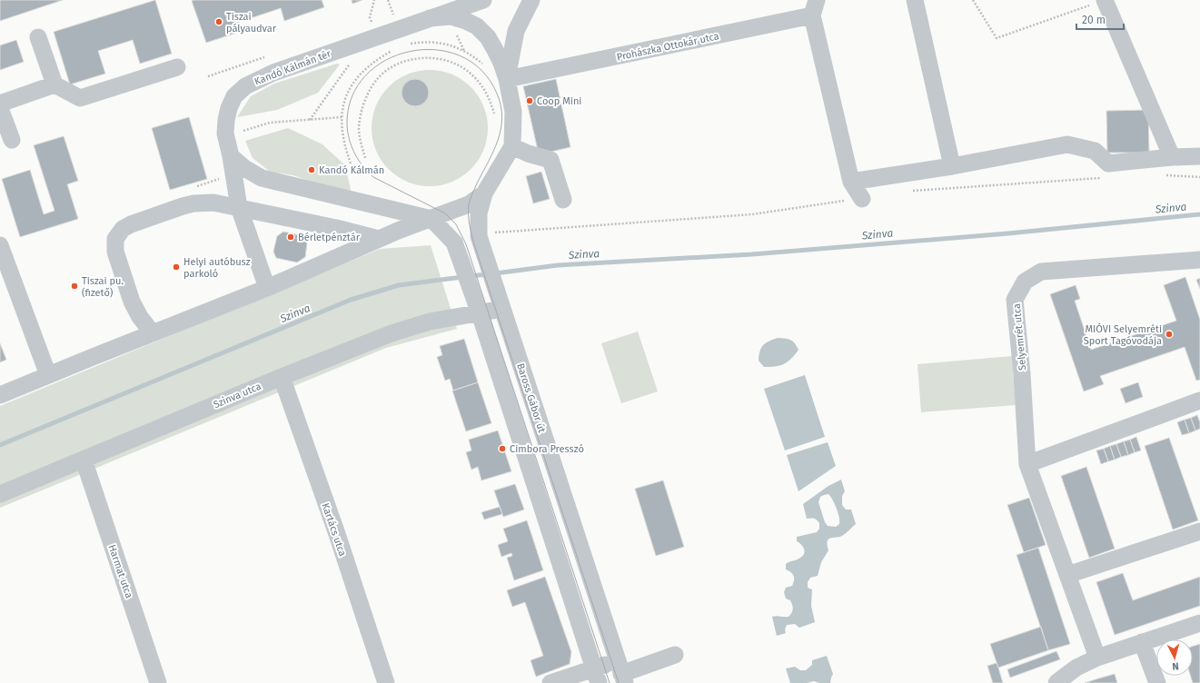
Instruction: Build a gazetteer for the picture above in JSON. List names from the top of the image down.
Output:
{
  "streets": {
    "street": [
      "Prohászka Ottokár utca",
      "Kandó Kálmán tér",
      "Selyemrét utca",
      "Szinva utca",
      "Baross Gábor út",
      "Kartács utca",
      "Harmat utca"
    ]
  },
  "crossings": [
    ["Szinva utca", "Baross Gábor út"],
    ["Szinva utca", "Kartács utca"],
    ["Szinva utca", "Harmat utca"]
  ],
  "water": ["Szinva"],
  "places": [
    "Tiszai pályaudvar",
    "Coop Mini",
    "Kandó Kálmán",
    "Bérletpénztár",
    "Helyi autóbusz parkoló",
    "Tiszai pu. (fizető)",
    "MIÓVI Selyemréti Sport Tagóvodája",
    "Cimbora Presszó"
  ],
  "scale_bar": "20 m",
  "north": "bottom"
}
